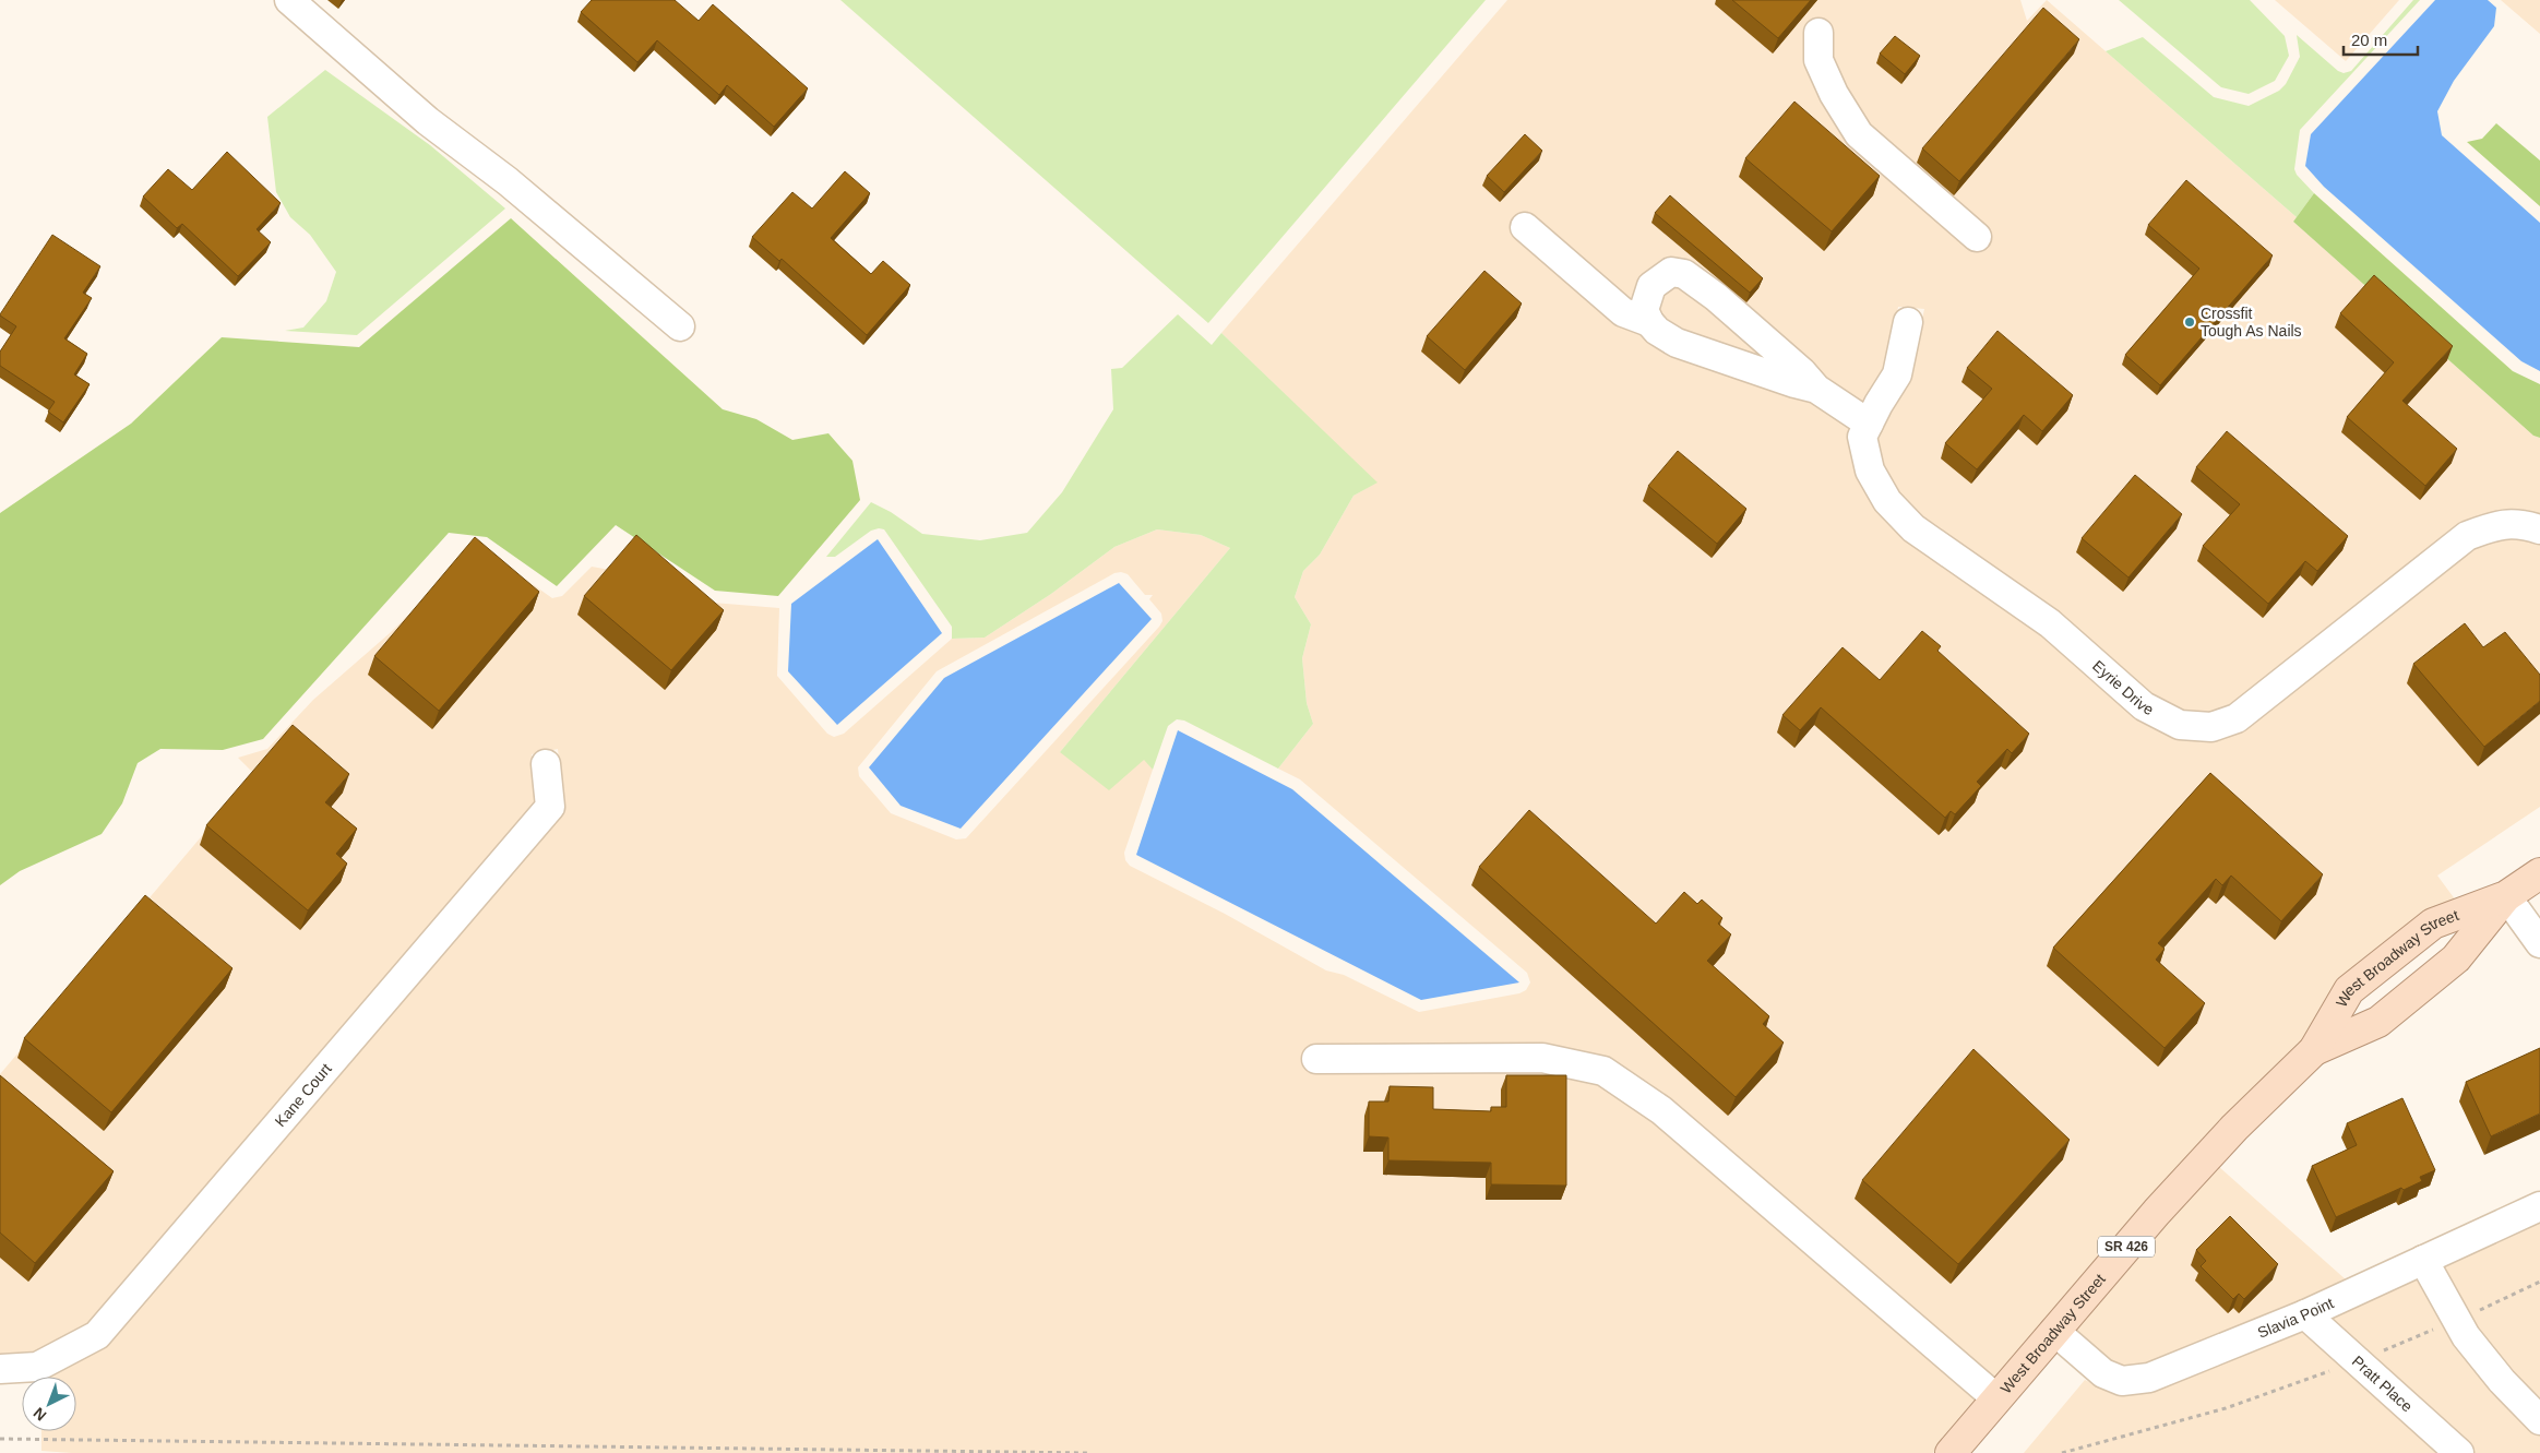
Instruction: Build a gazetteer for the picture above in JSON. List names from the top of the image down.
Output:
{
  "streets": {
    "main road": ["West Broadway Street", "SR 426"],
    "street": [
      "Eyrie Drive",
      "Kane Court",
      "Slavia Point",
      "Pratt Place"
    ]
  },
  "crossings": [
    ["West Broadway Street", "Slavia Point"],
    ["Slavia Point", "Pratt Place"]
  ],
  "places": ["Crossfit Tough As Nails"],
  "scale_bar": "20 m",
  "north": "bottom left"
}
